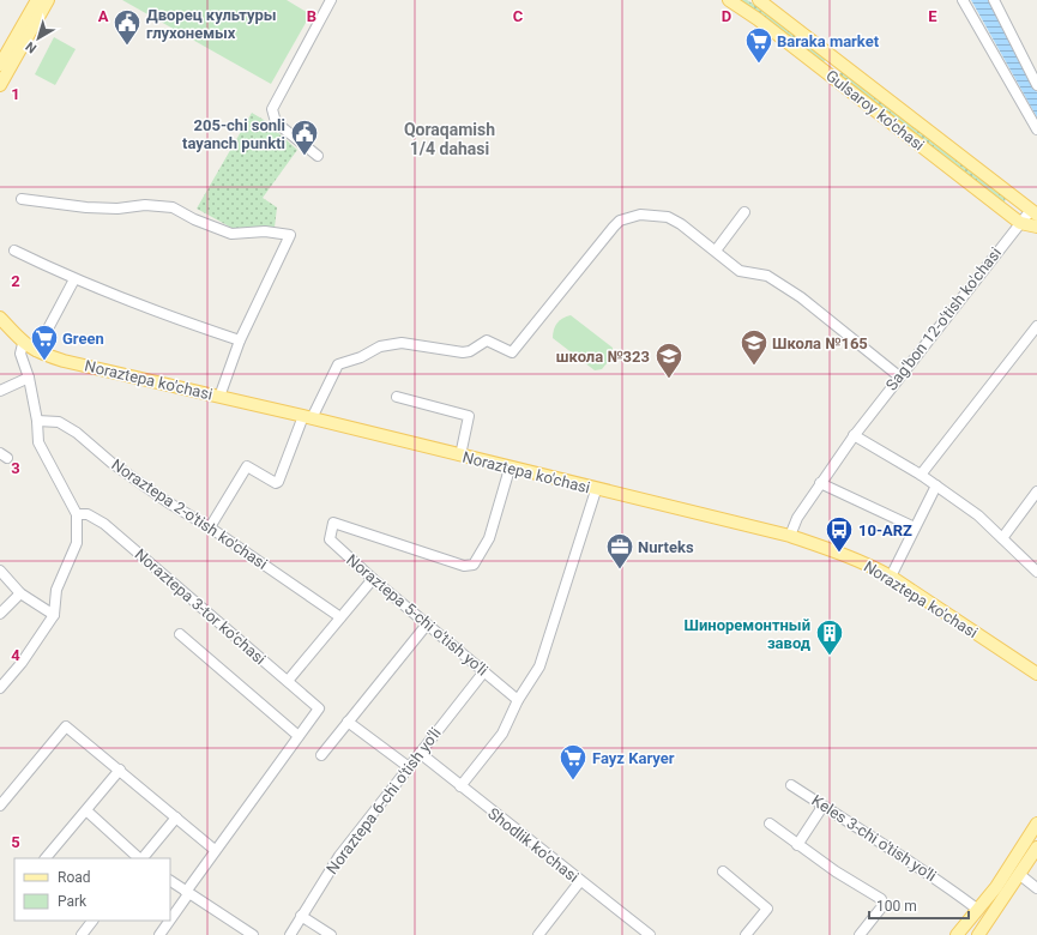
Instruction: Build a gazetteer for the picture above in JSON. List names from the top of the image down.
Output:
{
  "streets": {
    "main road": ["Gulsaroy ko'chasi", "Noraztepa ko'chasi"],
    "street": [
      "Sag'bon 12-o'tish ko'chasi",
      "Noraztepa 2-o'tish ko'chasi",
      "Noraztepa 3-tor ko‘chasi",
      "Noraztepa 5-chi o'tish yo'li",
      "Noraztepa 6-chi o'tish yo'li",
      "Keles 3-chi o'tish yo'li",
      "Shodlik ko'chasi"
    ]
  },
  "crossings": [
    ["Gulsaroy ko'chasi", "Sag'bon 12-o'tish ko'chasi"],
    ["Sag'bon 12-o'tish ko'chasi", "Noraztepa ko'chasi"],
    ["Noraztepa ko'chasi", "Noraztepa 5-chi o'tish yo'li"],
    ["Noraztepa 5-chi o'tish yo'li", "Noraztepa 6-chi o'tish yo'li"],
    ["Noraztepa 6-chi o'tish yo'li", "Shodlik ko'chasi"]
  ],
  "districts": ["Qoraqamish 1/4 dahasi"],
  "places": {
    "public building": ["Дворец культуры глухонемых", "205-chi sonli tayanch punkti"],
    "supermarket": ["Baraka market", "Green", "Fayz Karyer"],
    "school or university": ["Школа №165", "школа №323"],
    "bus stop": ["10-ARZ"],
    "office": ["Nurteks"],
    "building": ["Шиноремонтный завод"]
  },
  "legend": ["Road", "Park"],
  "scale_bar": "100 m",
  "north": "bottom left",
  "grid": {
    "columns": [
      "A",
      "B",
      "C",
      "D",
      "E"
    ],
    "rows": [
      "1",
      "2",
      "3",
      "4",
      "5"
    ]
  }
}
